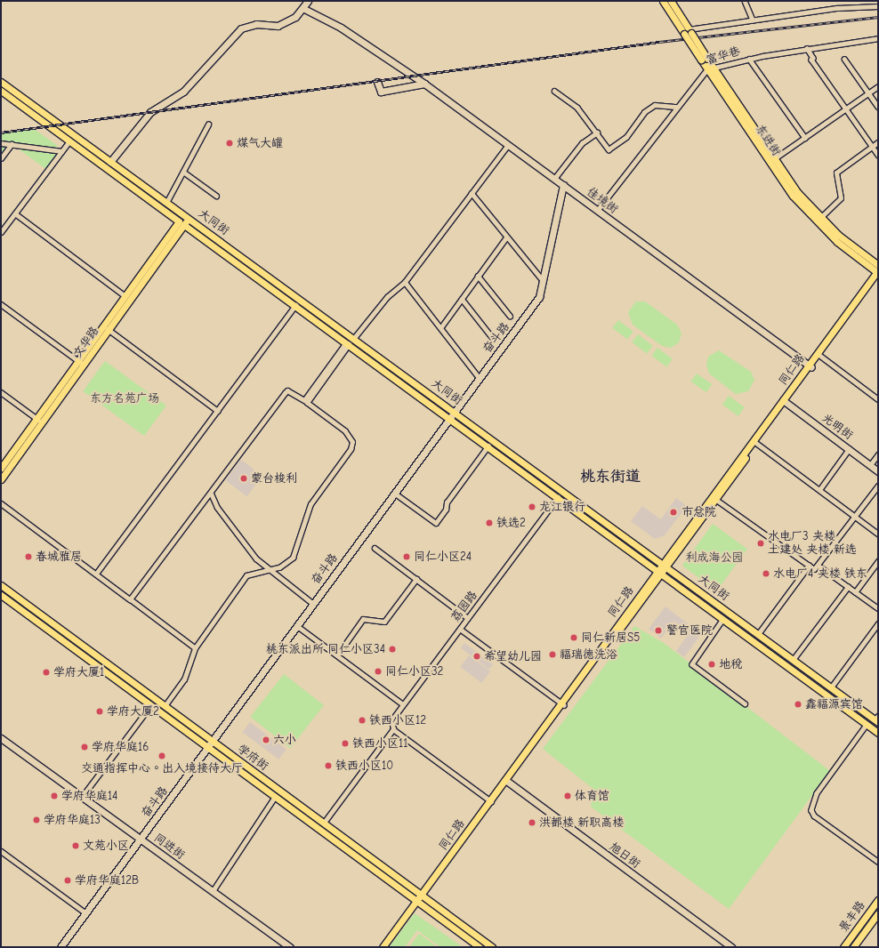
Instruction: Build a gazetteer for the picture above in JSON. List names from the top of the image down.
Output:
{
  "streets": {
    "main road": [
      "东进街",
      "大同街",
      "文华路",
      "同仁路",
      "学府街",
      "景丰路"
    ],
    "street": [
      "富华巷",
      "佳境街",
      "奋斗路",
      "光明街",
      "荔园路",
      "同进街",
      "旭日街"
    ]
  },
  "crossings": [
    ["富华巷", "东进街"],
    ["富华巷", "佳境街"],
    ["东进街", "同仁路"],
    ["佳境街", "奋斗路"],
    ["佳境街", "同仁路"],
    ["大同街", "奋斗路"],
    ["大同街", "文华路"],
    ["大同街", "同仁路"],
    ["大同街", "荔园路"],
    ["奋斗路", "学府街"],
    ["奋斗路", "同进街"],
    ["同仁路", "光明街"],
    ["同仁路", "学府街"],
    ["同仁路", "旭日街"]
  ],
  "districts": ["桃东街道"],
  "parks": ["东方名苑广场", "利成海公园"],
  "places": [
    "煤气大罐",
    "蒙台梭利",
    "龙江银行",
    "市总院",
    "铁选2",
    "水电厂3 夹楼 土建处 夹楼 新选",
    "春城雅居",
    "同仁小区24",
    "水电厂4 夹楼 铁东",
    "警官医院",
    "同仁新居S5",
    "桃东派出所 同仁小区34",
    "福瑞德洗浴",
    "希望幼儿园",
    "地税",
    "同仁小区32",
    "学府大厦1",
    "鑫福源宾馆",
    "学府大厦2",
    "铁西小区12",
    "六小",
    "铁西小区11",
    "学府华庭16",
    "交通指挥中心。出入境接待大厅",
    "铁西小区10",
    "学府华庭14",
    "体育馆",
    "学府华庭13",
    "洪都楼 新职高楼",
    "文苑小区",
    "学府华庭12B"
  ]
}
